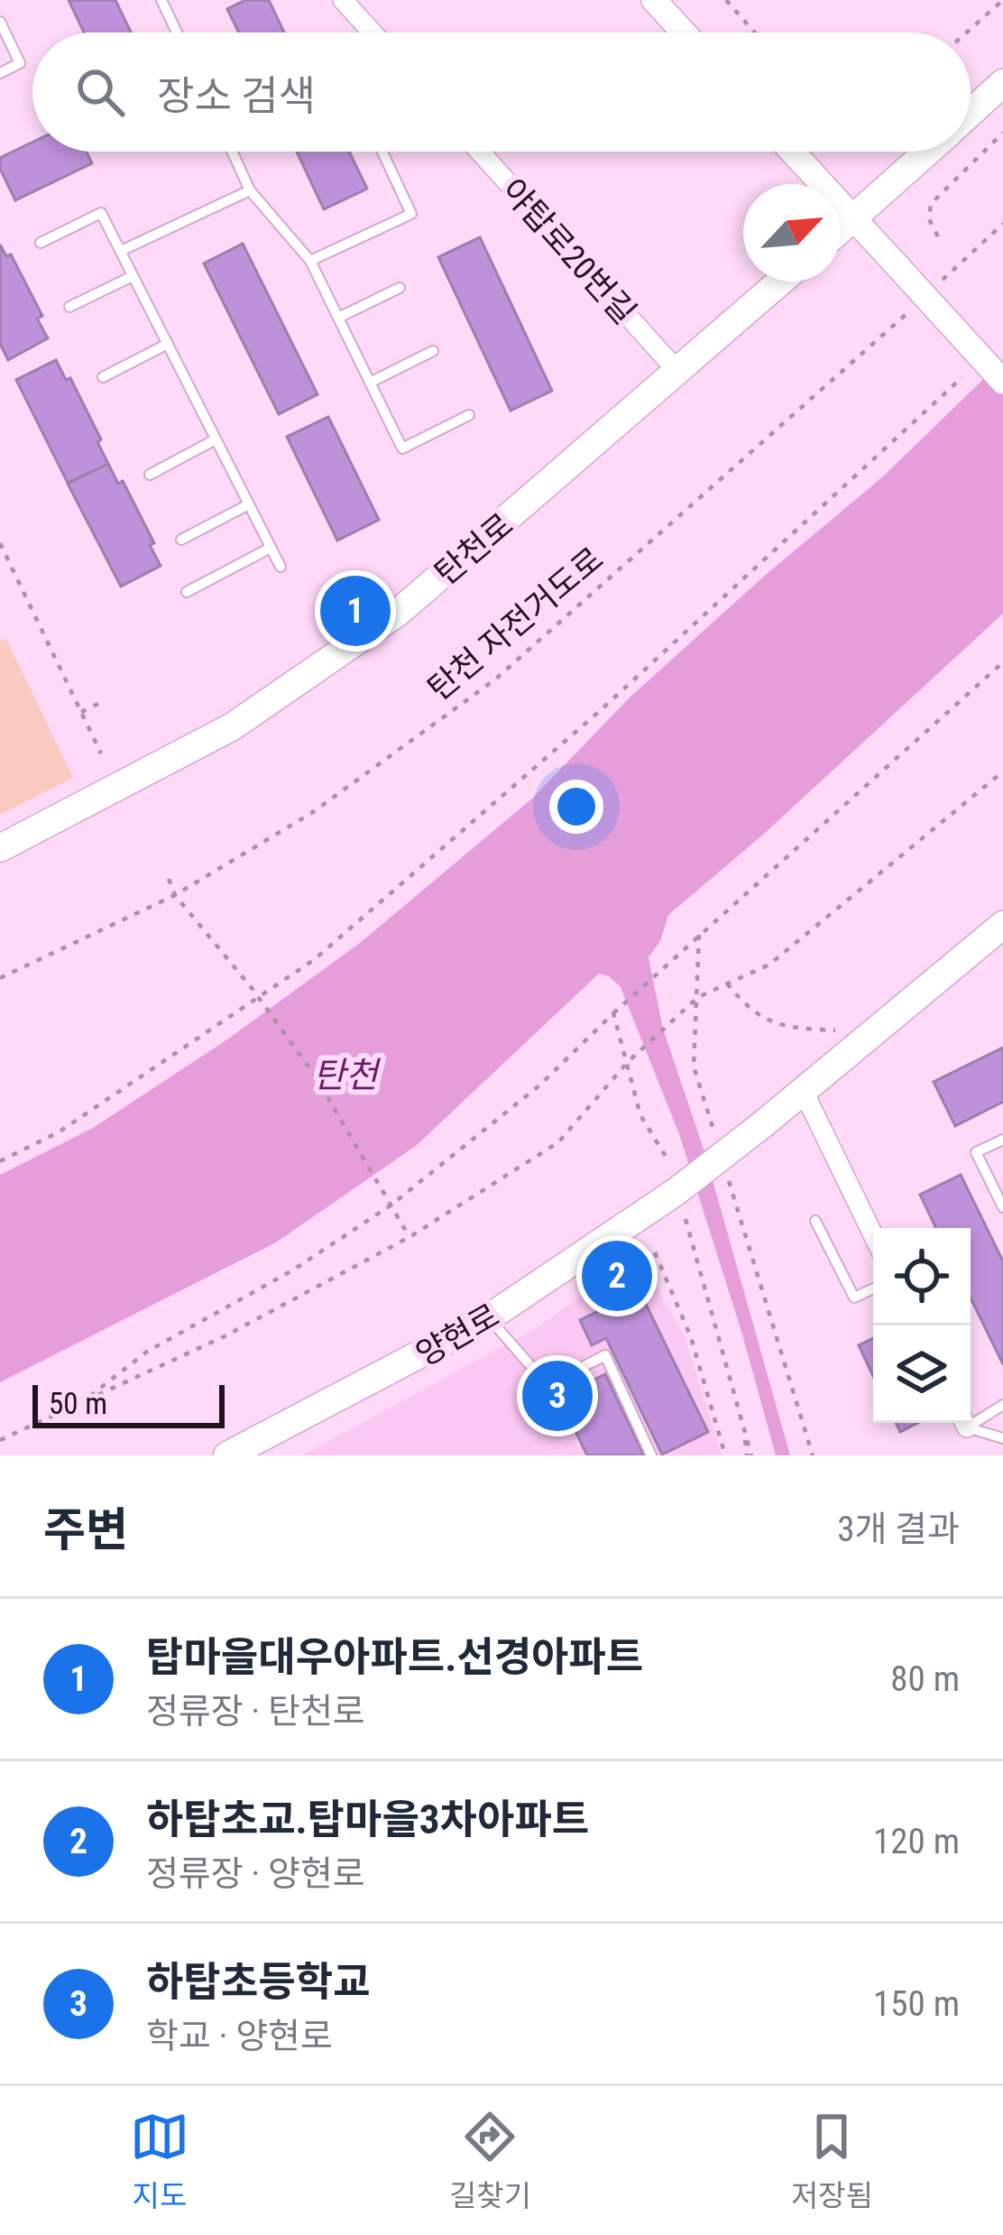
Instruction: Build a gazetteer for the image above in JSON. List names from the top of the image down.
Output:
{
  "streets": {
    "main road": ["탄천로", "양현로"],
    "street": ["야탑로20번길"],
    "path": ["탄천 자전거도로"]
  },
  "crossings": [
    ["야탑로20번길", "탄천로"]
  ],
  "water": ["탄천"],
  "scale_bar": "50 m",
  "north": "top right",
  "page": {
    "search": "장소 검색",
    "pins": ["1", "2", "3"],
    "scale": "50 m",
    "heading": ["주변", "3개 결과"],
    "list": [
      {
        "mark": "1",
        "name": "탑마을대우아파트.선경아파트",
        "note": "정류장 · 탄천로",
        "value": "80 m"
      },
      {
        "mark": "2",
        "name": "하탑초교.탑마을3차아파트",
        "note": "정류장 · 양현로",
        "value": "120 m"
      },
      {
        "mark": "3",
        "name": "하탑초등학교",
        "note": "학교 · 양현로",
        "value": "150 m"
      }
    ],
    "nav": ["지도", "길찾기", "저장됨"]
  }
}
